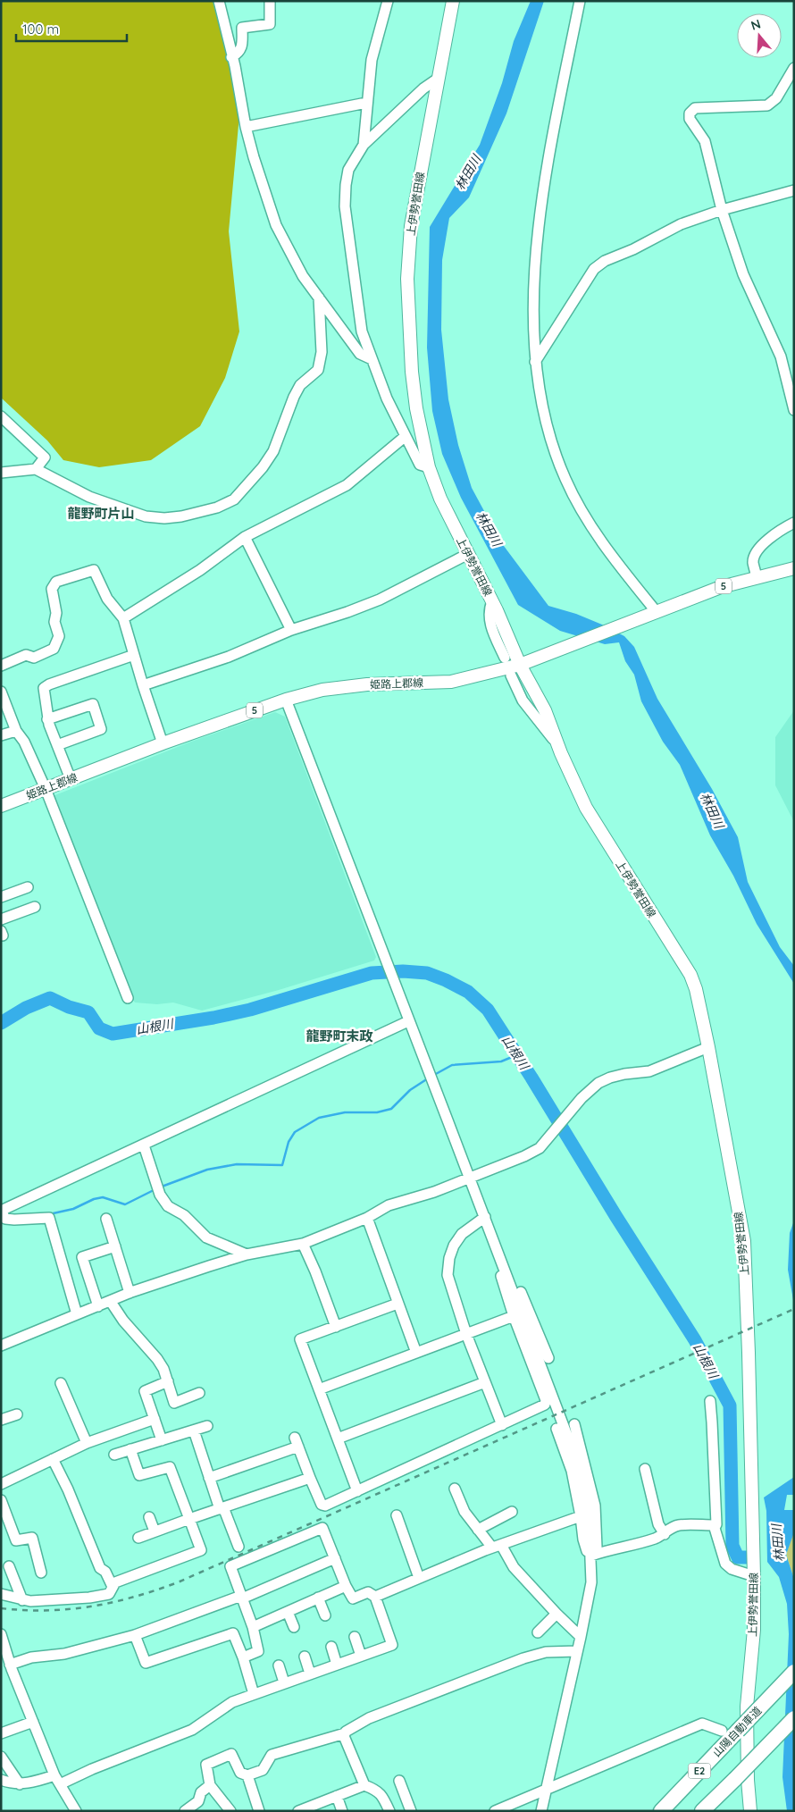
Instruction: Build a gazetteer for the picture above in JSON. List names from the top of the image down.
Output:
{
  "streets": {
    "highway": ["山陽自動車道", "E2"],
    "main road": ["上伊勢誉田線", "5", "姫路上郡線"]
  },
  "crossings": [
    ["上伊勢誉田線", "姫路上郡線"]
  ],
  "districts": ["龍野町片山", "龍野町末政"],
  "water": ["林田川", "山根川"],
  "scale_bar": "100 m",
  "north": "top"
}
